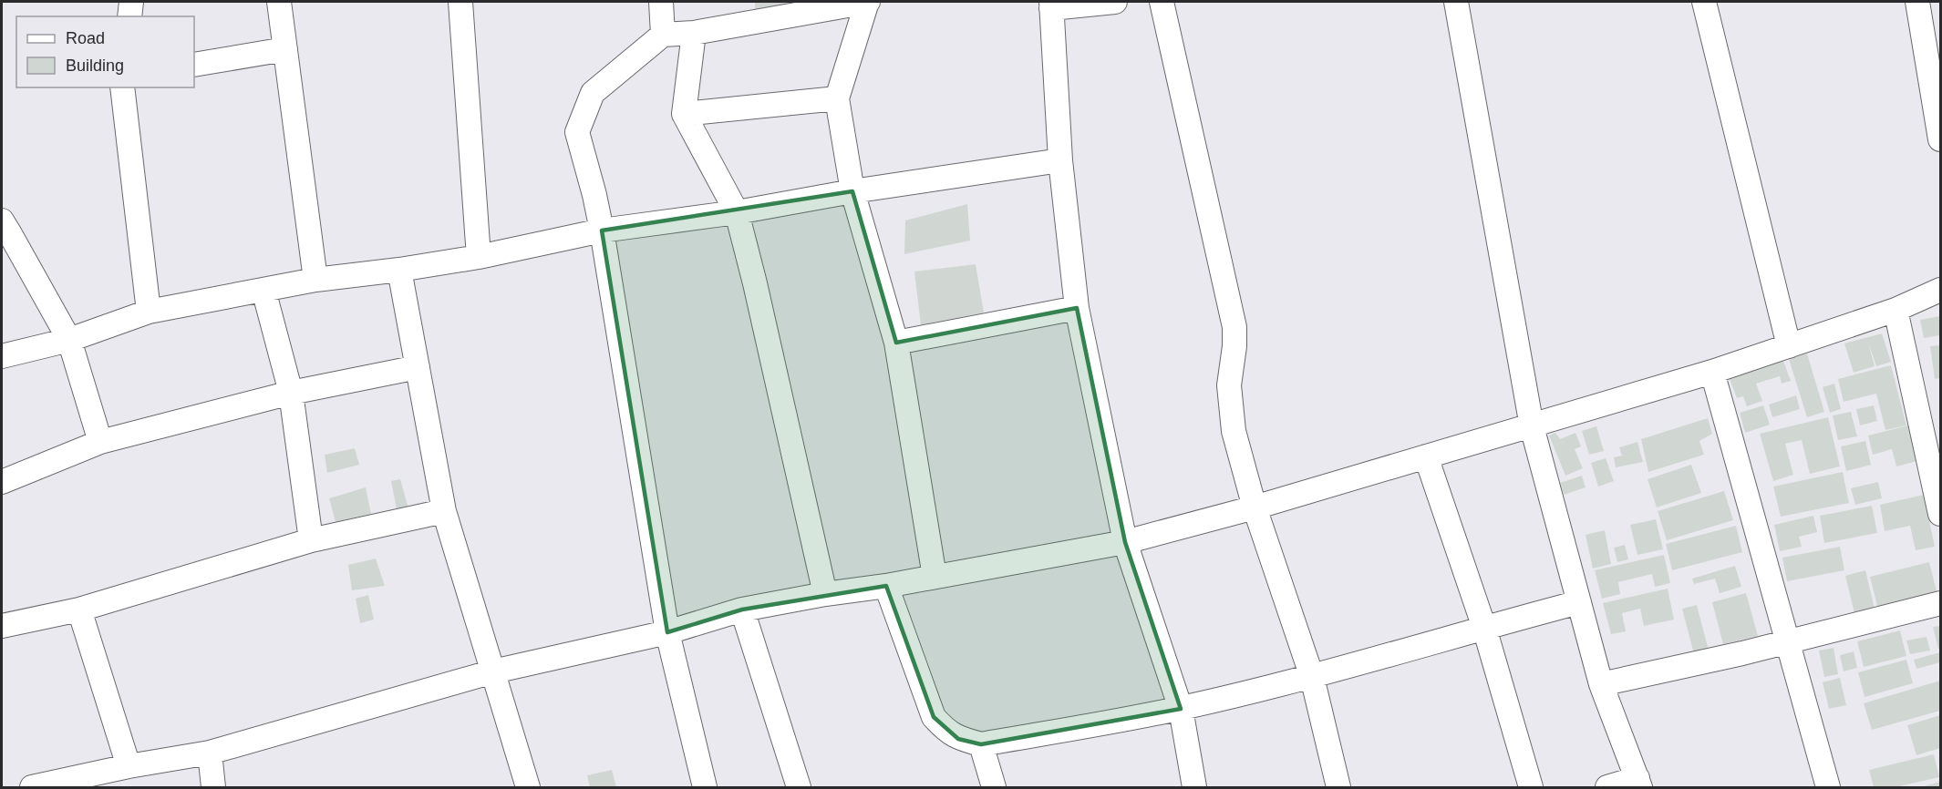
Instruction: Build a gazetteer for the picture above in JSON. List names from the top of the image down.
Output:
{
  "legend": ["Road", "Building"]
}
